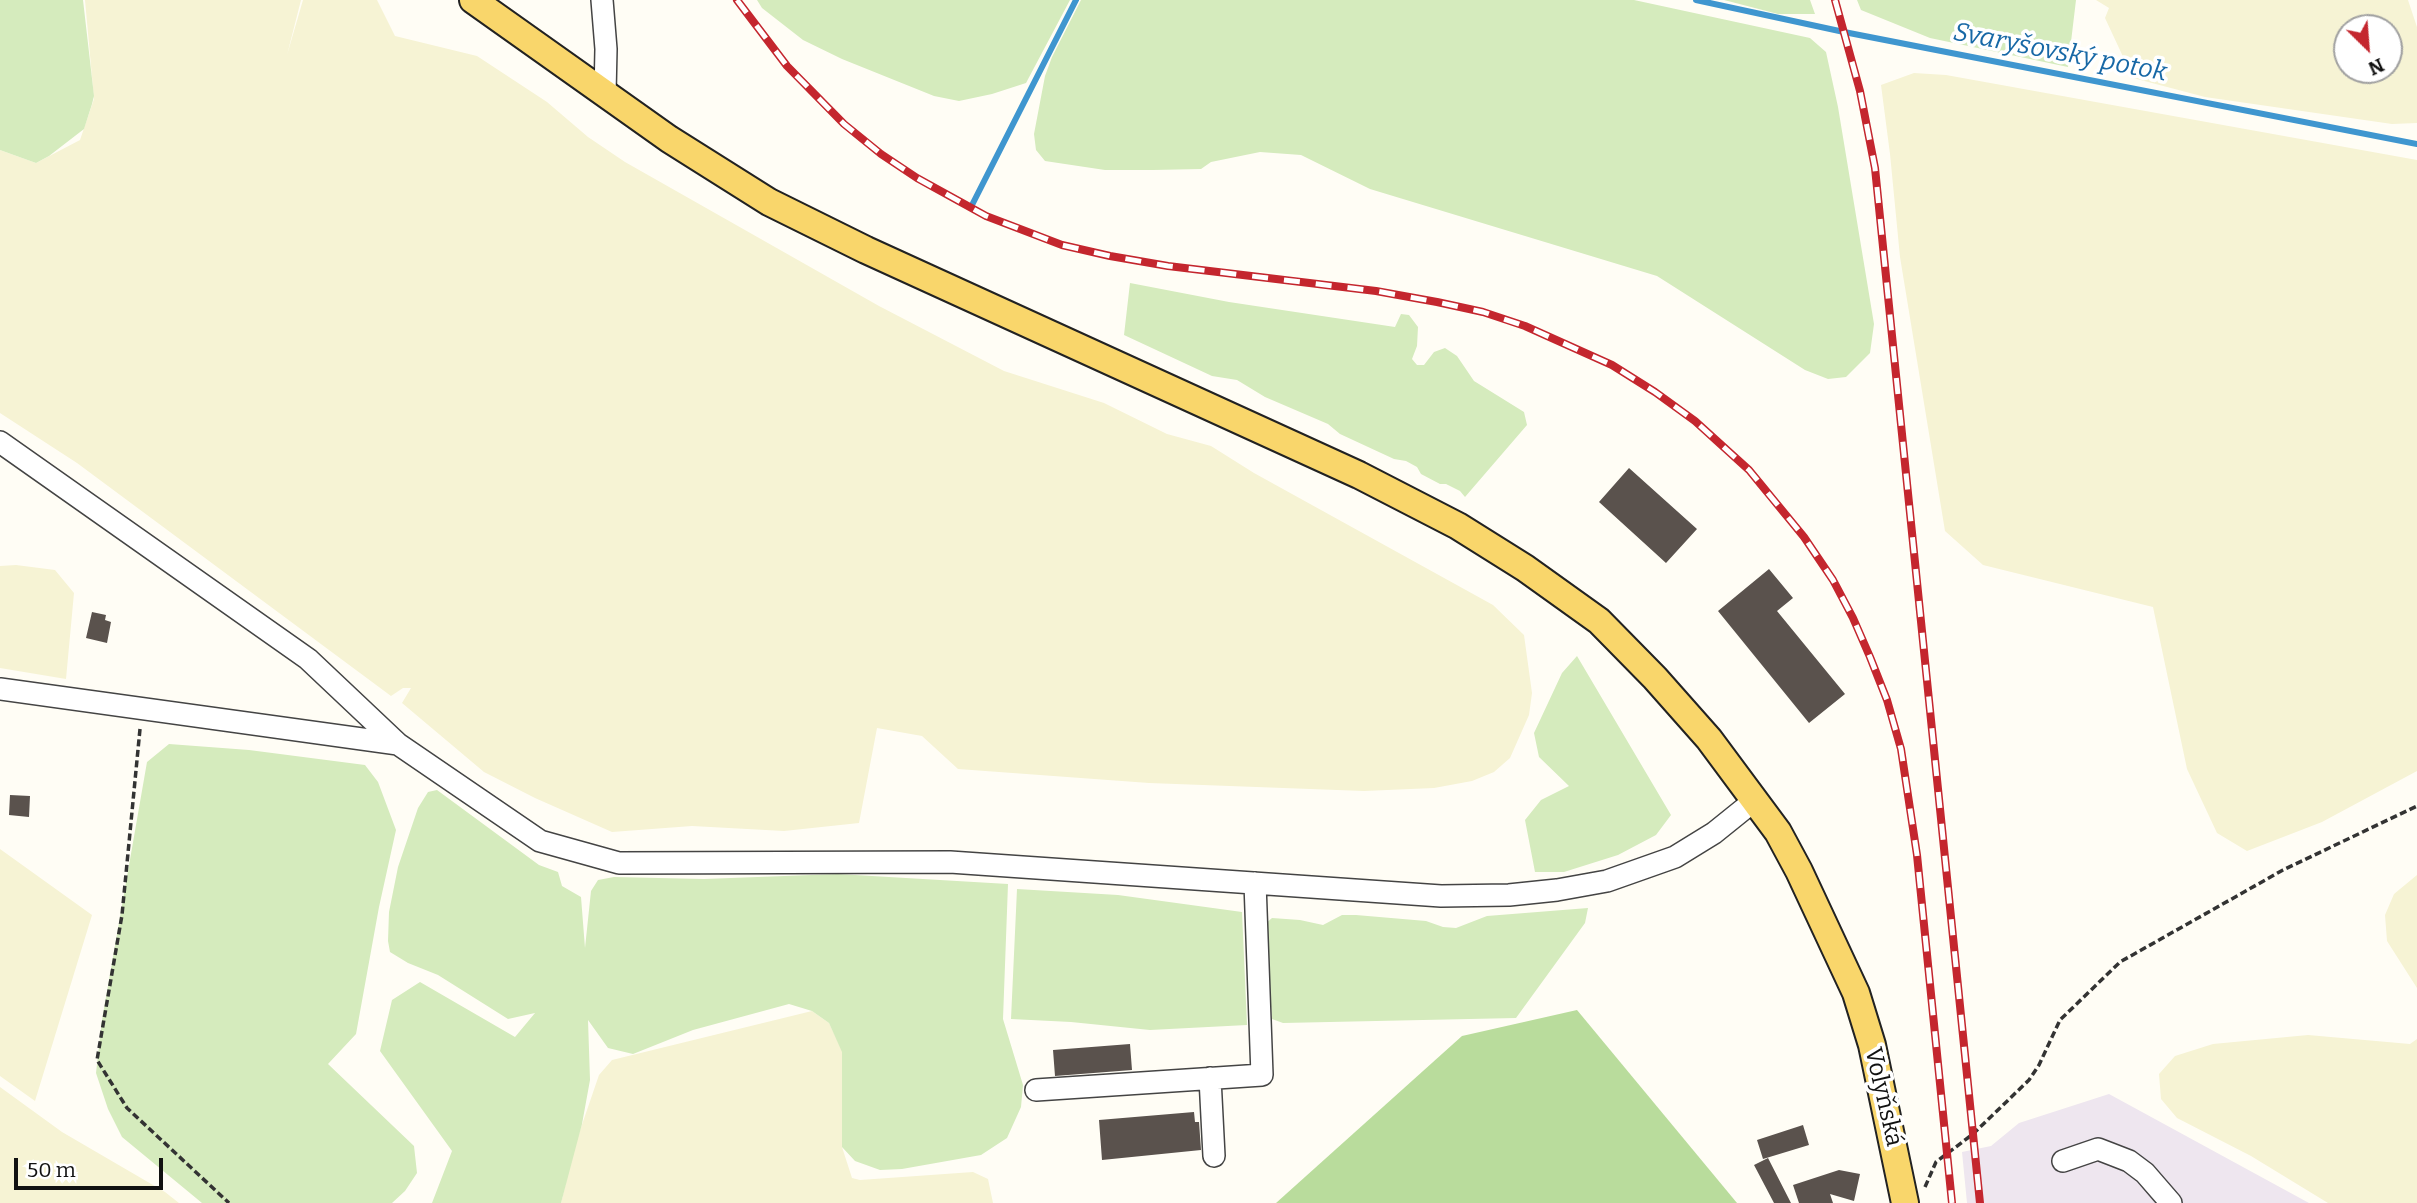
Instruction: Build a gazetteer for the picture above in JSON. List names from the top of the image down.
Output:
{
  "streets": {
    "main road": ["Volyňská"]
  },
  "water": ["Svaryšovský potok"],
  "scale_bar": "50 m",
  "north": "bottom right"
}
